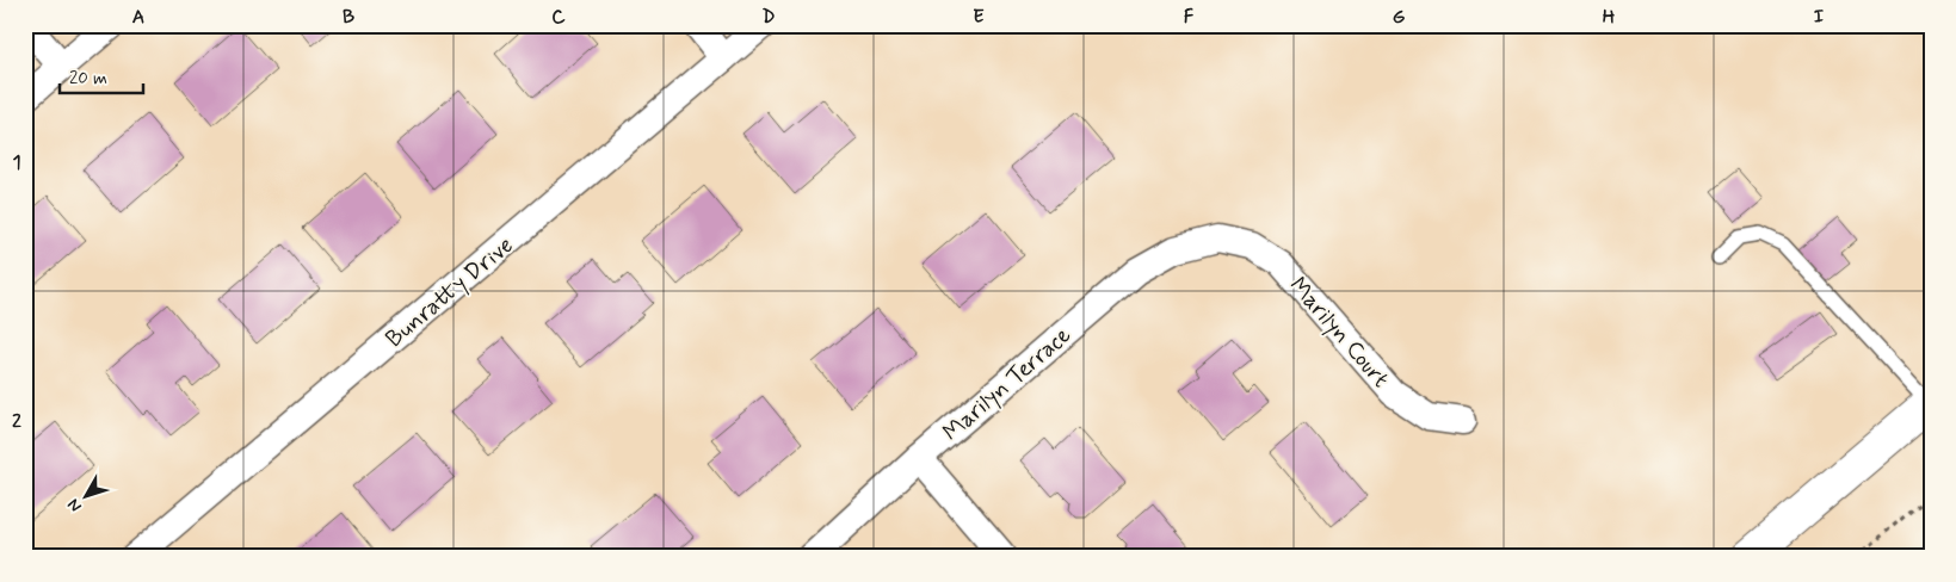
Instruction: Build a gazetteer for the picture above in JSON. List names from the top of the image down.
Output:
{
  "streets": {
    "street": ["Bunratty Drive", "Marilyn Court", "Marilyn Terrace"]
  },
  "crossings": [
    ["Marilyn Court", "Marilyn Terrace"]
  ],
  "scale_bar": "20 m",
  "north": "bottom left",
  "grid": {
    "columns": [
      "A",
      "B",
      "C",
      "D",
      "E",
      "F",
      "G",
      "H",
      "I"
    ],
    "rows": ["1", "2"]
  }
}
